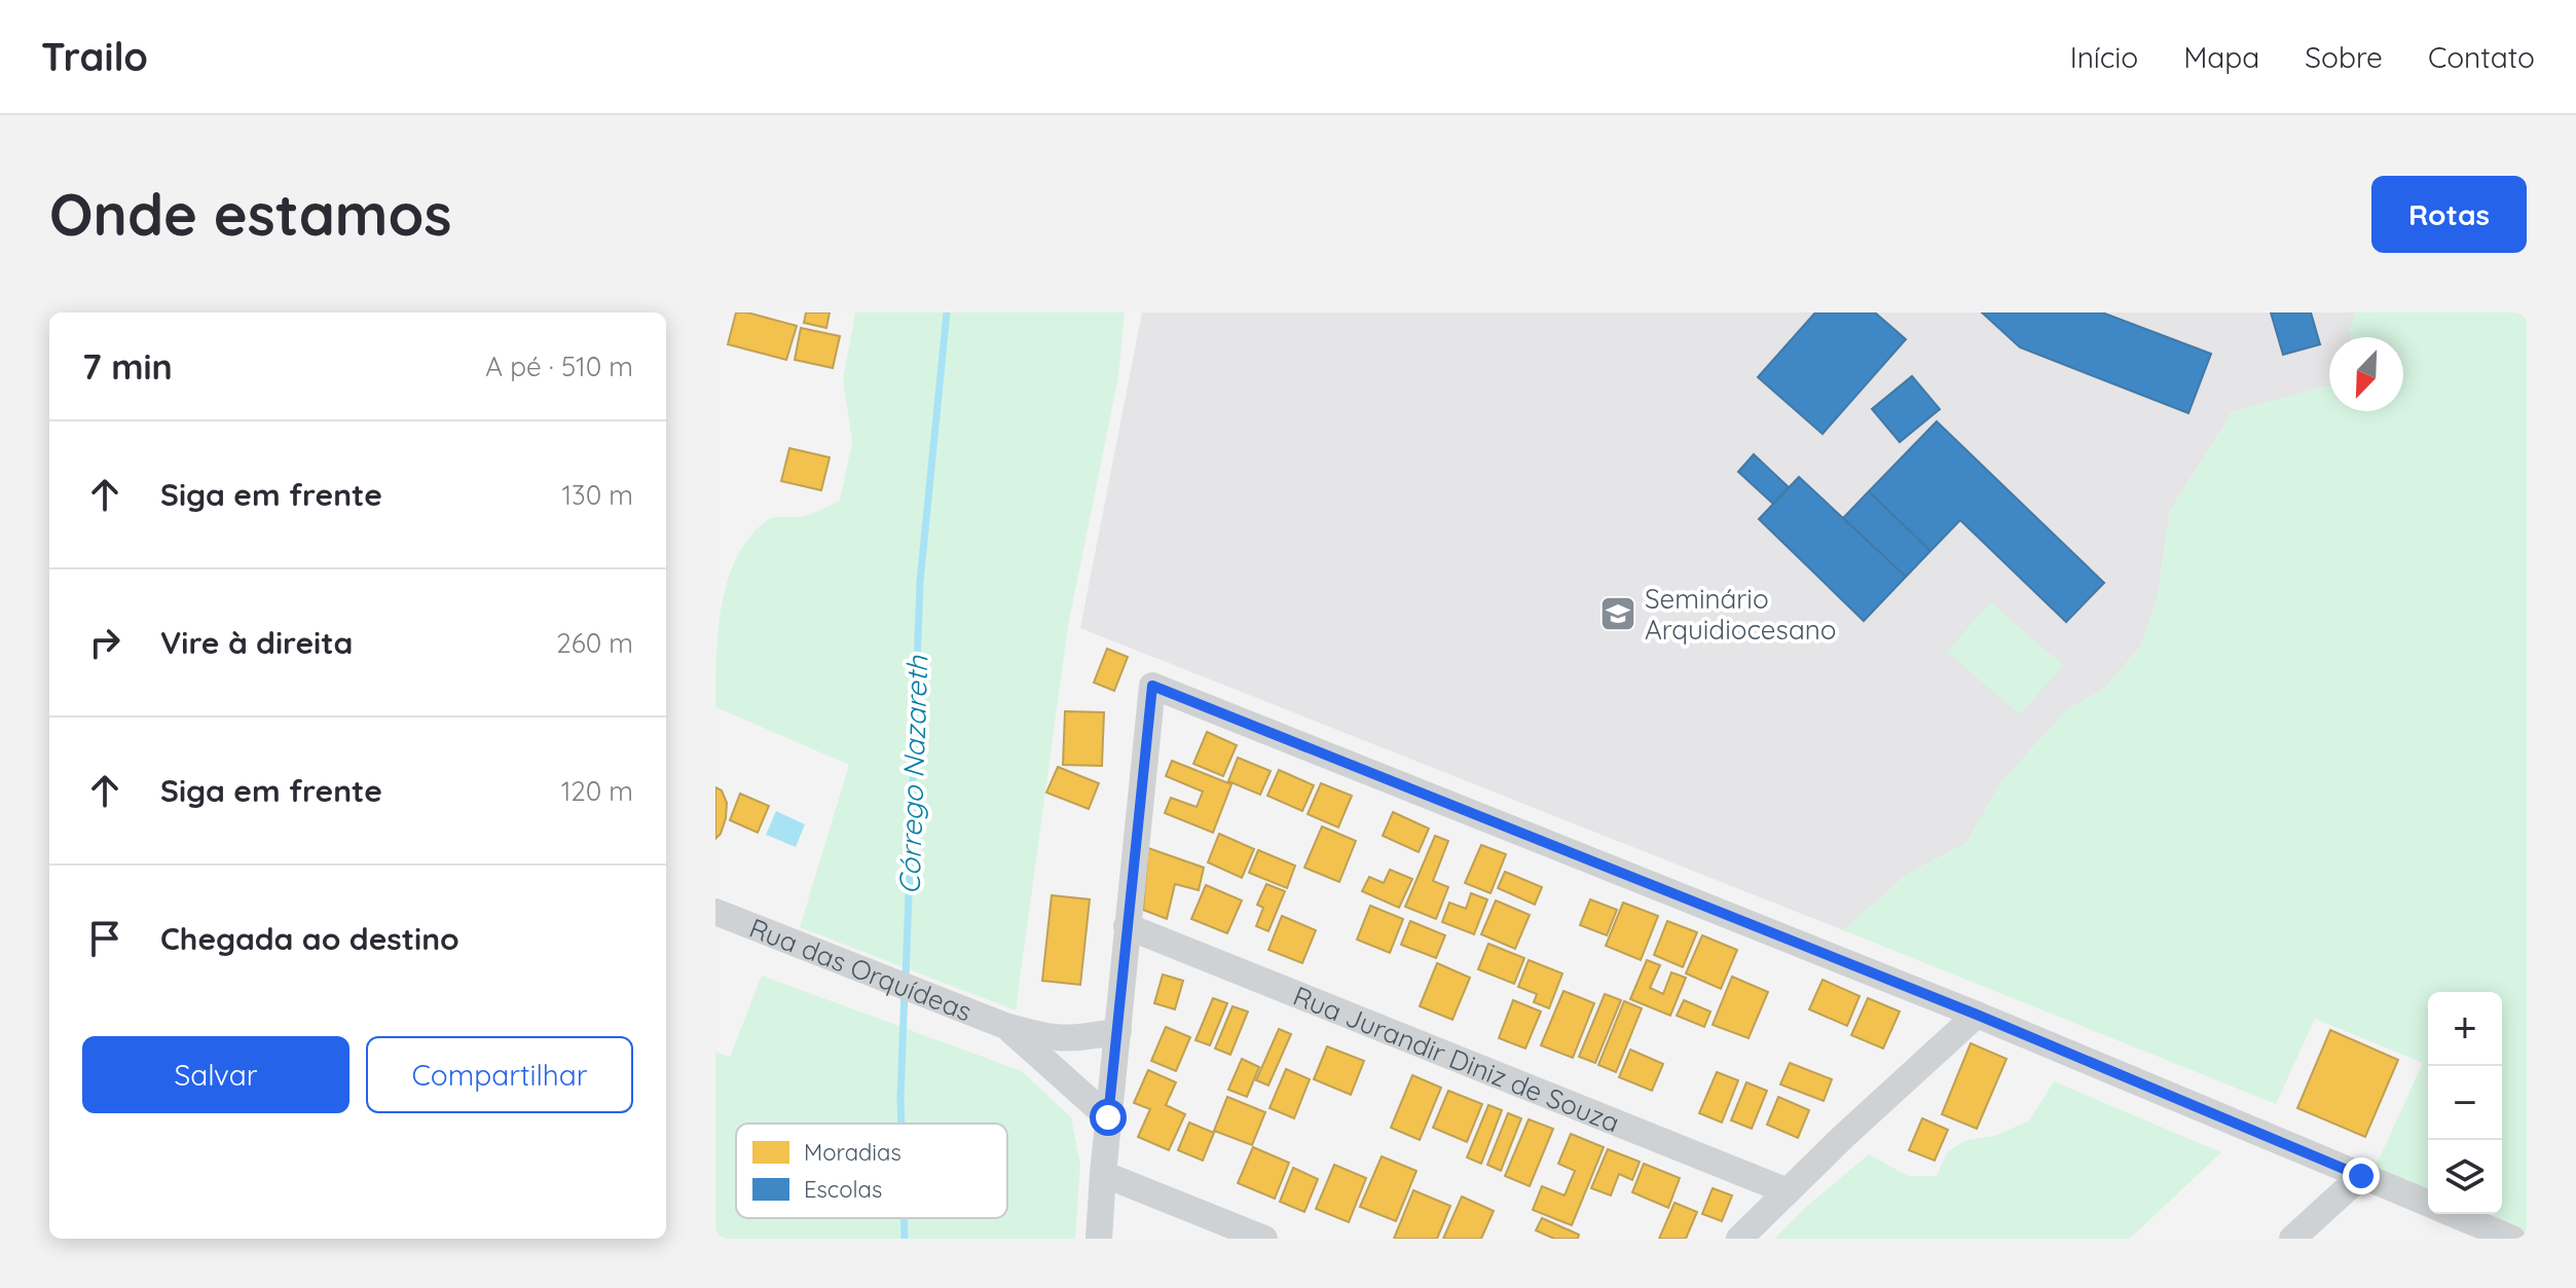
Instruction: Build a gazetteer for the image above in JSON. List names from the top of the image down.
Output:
{
  "streets": {
    "street": ["Rua das Orquídeas", "Rua Jurandir Diniz de Souza"]
  },
  "water": ["Córrego Nazareth"],
  "places": {
    "school or university": ["Seminário Arquidiocesano"]
  },
  "legend": ["Moradias", "Escolas"],
  "north": "bottom left",
  "page": {
    "header": "Trailo",
    "nav": [
      "Início",
      "Mapa",
      "Sobre",
      "Contato"
    ],
    "buttons": [
      "Rotas",
      ["Salvar", "Compartilhar"]
    ],
    "title": "Onde estamos",
    "heading": ["7 min", "A pé · 510 m"],
    "list": [
      ["Siga em frente", "130 m"],
      ["Vire à direita", "260 m"],
      ["Siga em frente", "120 m"],
      "Chegada ao destino"
    ],
    "map_buttons": ["+", "−"]
  }
}
